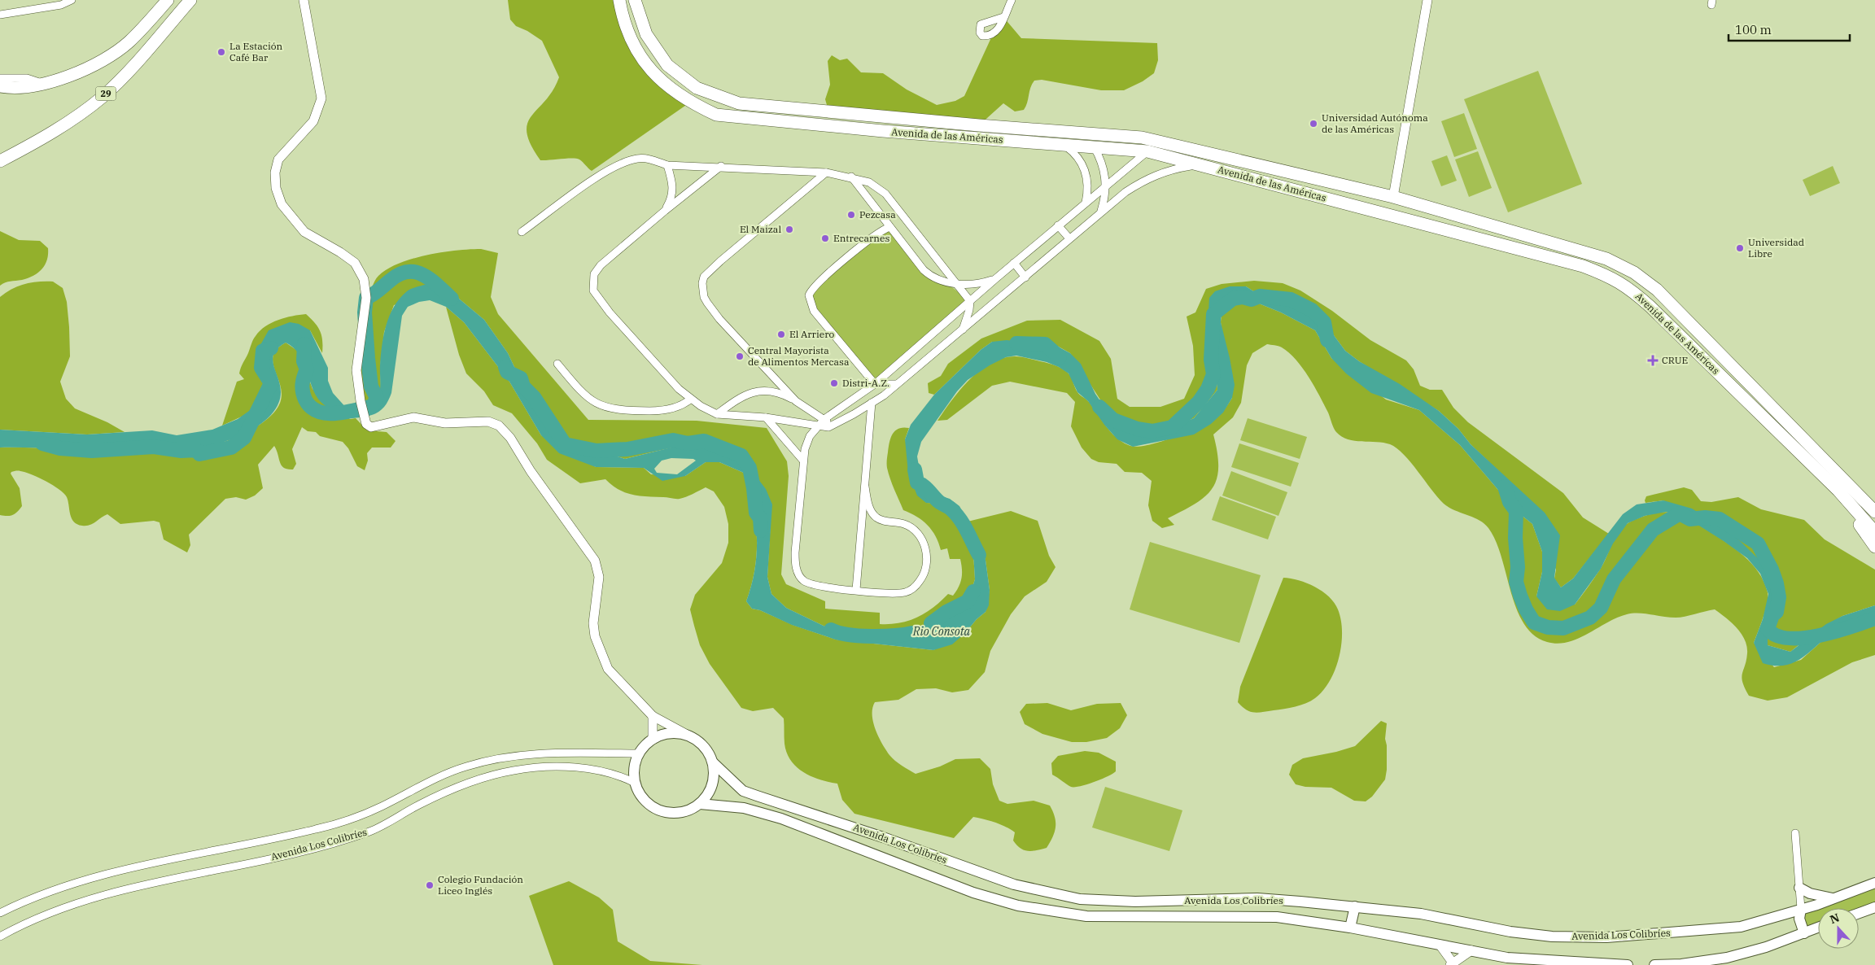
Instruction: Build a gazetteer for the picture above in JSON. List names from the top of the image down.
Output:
{
  "streets": {
    "highway": ["29", "Avenida de las Américas"],
    "main road": ["Avenida Los Colibríes"]
  },
  "water": ["Rio Consota"],
  "places": {
    "other": [
      "La Estación Café Bar",
      "Universidad Autónoma de las Américas",
      "Pezcasa",
      "El Maizal",
      "Entrecarnes",
      "Universidad Libre",
      "El Arriero",
      "Central Mayorista de Alimentos Mercasa",
      "Distri-A.Z.",
      "Colegio Fundación Liceo Inglés"
    ],
    "health": ["CRUE"]
  },
  "scale_bar": "100 m",
  "north": "top"
}
